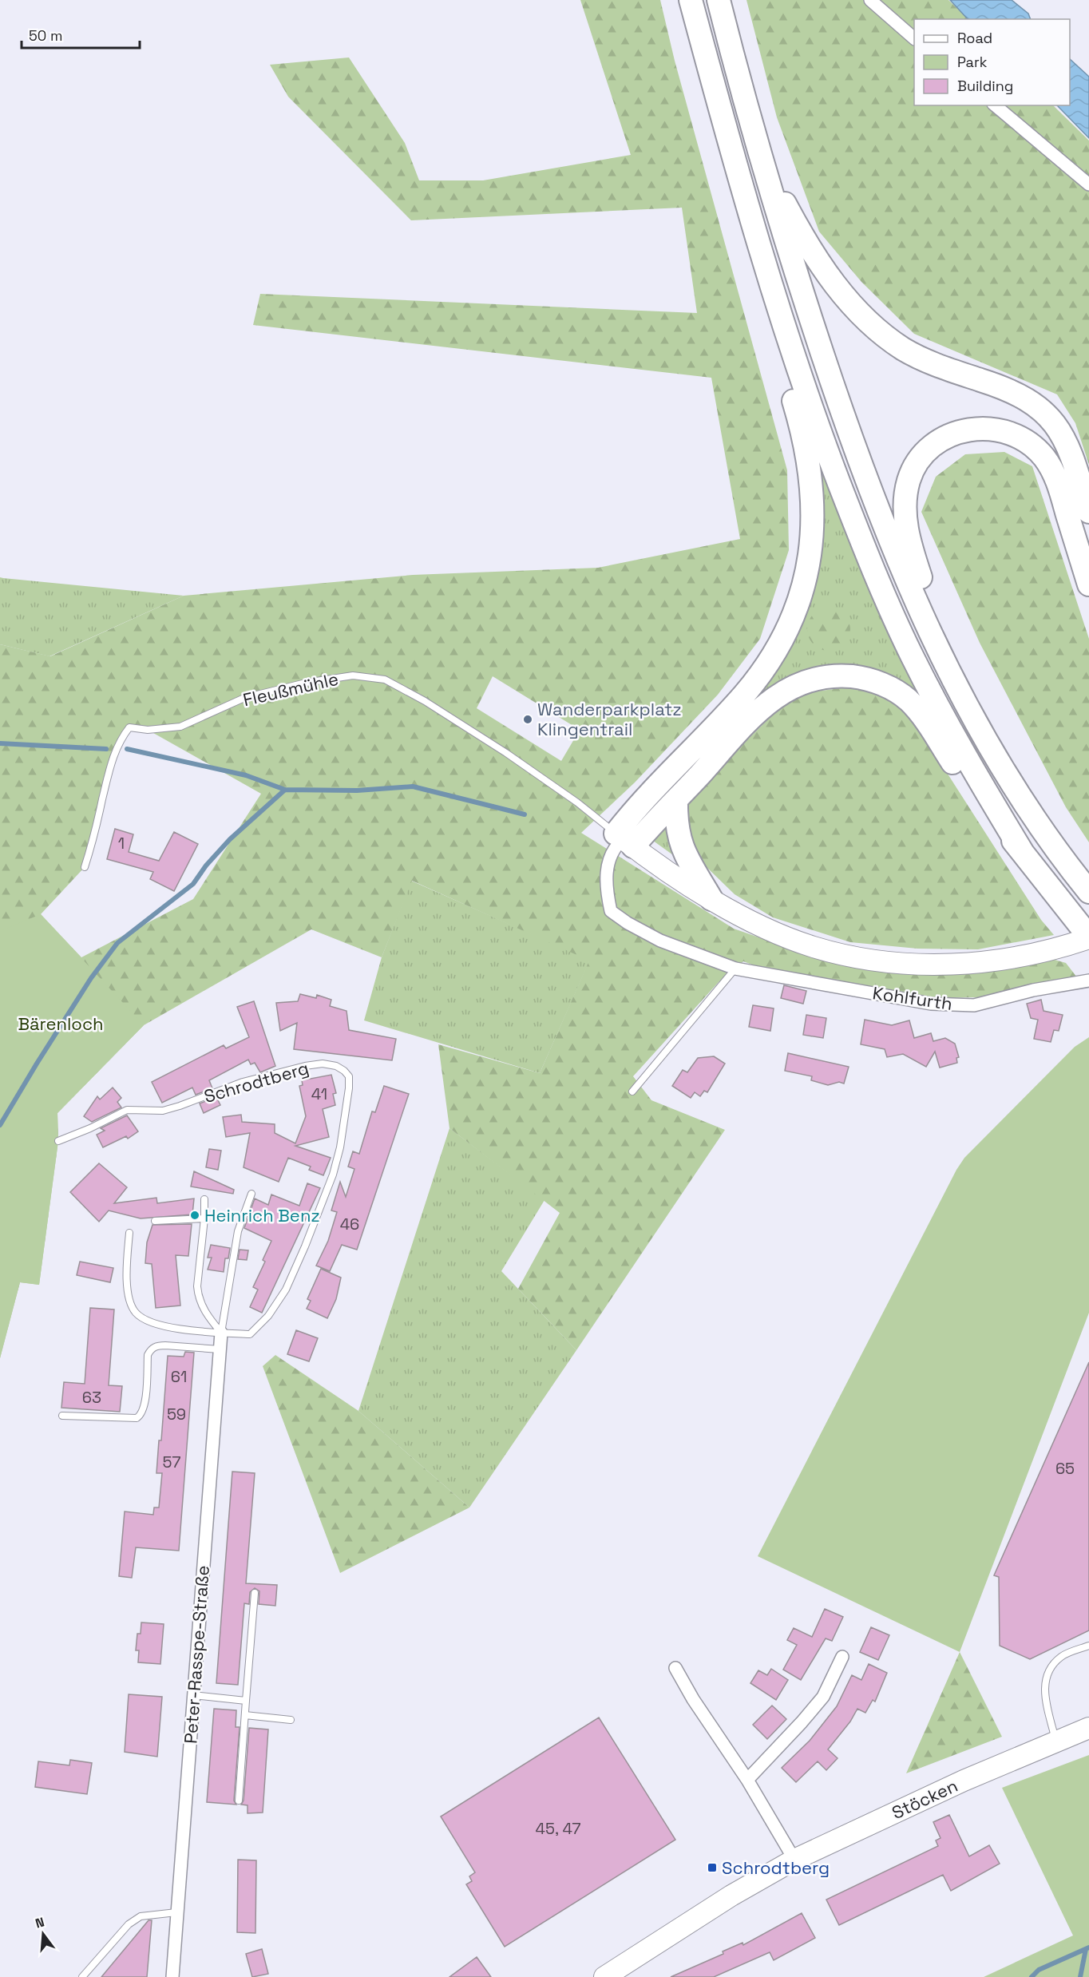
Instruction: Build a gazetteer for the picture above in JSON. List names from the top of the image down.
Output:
{
  "streets": {
    "main road": ["Stöcken"],
    "street": ["Kohlfurth", "Peter-Rasspe-Straße"],
    "lane": ["Fleußmühle", "Schrodtberg"]
  },
  "crossings": [
    ["Fleußmühle", "Kohlfurth"],
    ["Schrodtberg", "Peter-Rasspe-Straße"]
  ],
  "parks": ["Bärenloch"],
  "places": {
    "other": ["Wanderparkplatz Klingentrail", "Heinrich Benz"],
    "transit": ["Schrodtberg"]
  },
  "house_numbers": [
    "1",
    "41",
    "46",
    "61",
    "63",
    "59",
    "57",
    "65",
    "45, 47"
  ],
  "legend": ["Road", "Park", "Building"],
  "scale_bar": "50 m",
  "north": "top"
}
